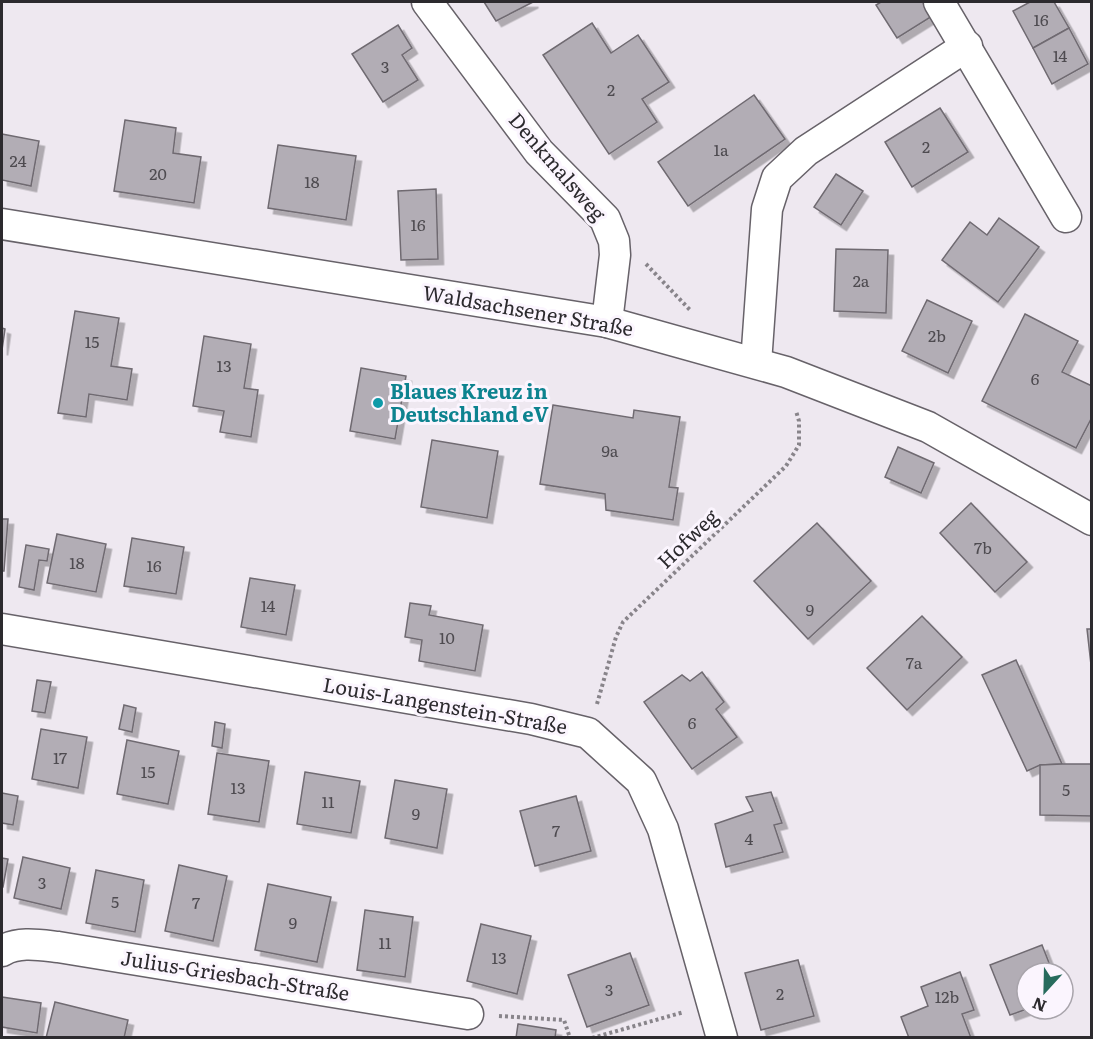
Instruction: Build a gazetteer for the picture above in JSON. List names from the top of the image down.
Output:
{
  "streets": {
    "street": [
      "Denkmalsweg",
      "Waldsachsener Straße",
      "Louis-Langenstein-Straße",
      "Julius-Griesbach-Straße"
    ],
    "path": ["Hofweg"]
  },
  "crossings": [
    ["Denkmalsweg", "Waldsachsener Straße"],
    ["Waldsachsener Straße", "Hofweg"],
    ["Hofweg", "Louis-Langenstein-Straße"]
  ],
  "places": ["Blaues Kreuz in Deutschland eV"],
  "house_numbers": [
    "16",
    "14",
    "3",
    "2",
    "2",
    "1a",
    "24",
    "20",
    "18",
    "16",
    "2a",
    "2b",
    "15",
    "13",
    "6",
    "9a",
    "7b",
    "18",
    "16",
    "14",
    "9",
    "10",
    "7a",
    "6",
    "17",
    "15",
    "13",
    "5",
    "11",
    "9",
    "7",
    "4",
    "3",
    "5",
    "7",
    "9",
    "11",
    "13",
    "3",
    "2",
    "12b"
  ],
  "north": "bottom"
}
